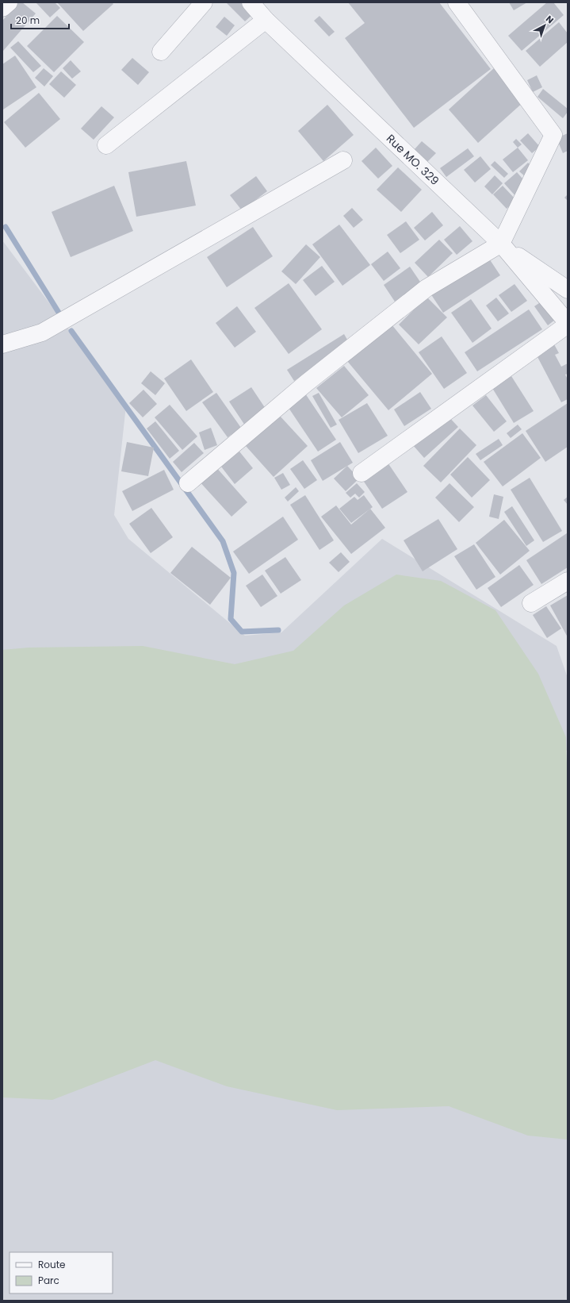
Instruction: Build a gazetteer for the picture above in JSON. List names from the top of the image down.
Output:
{
  "streets": {
    "street": ["Rue MO. 329"]
  },
  "legend": ["Route", "Parc"],
  "scale_bar": "20 m",
  "north": "top right"
}
